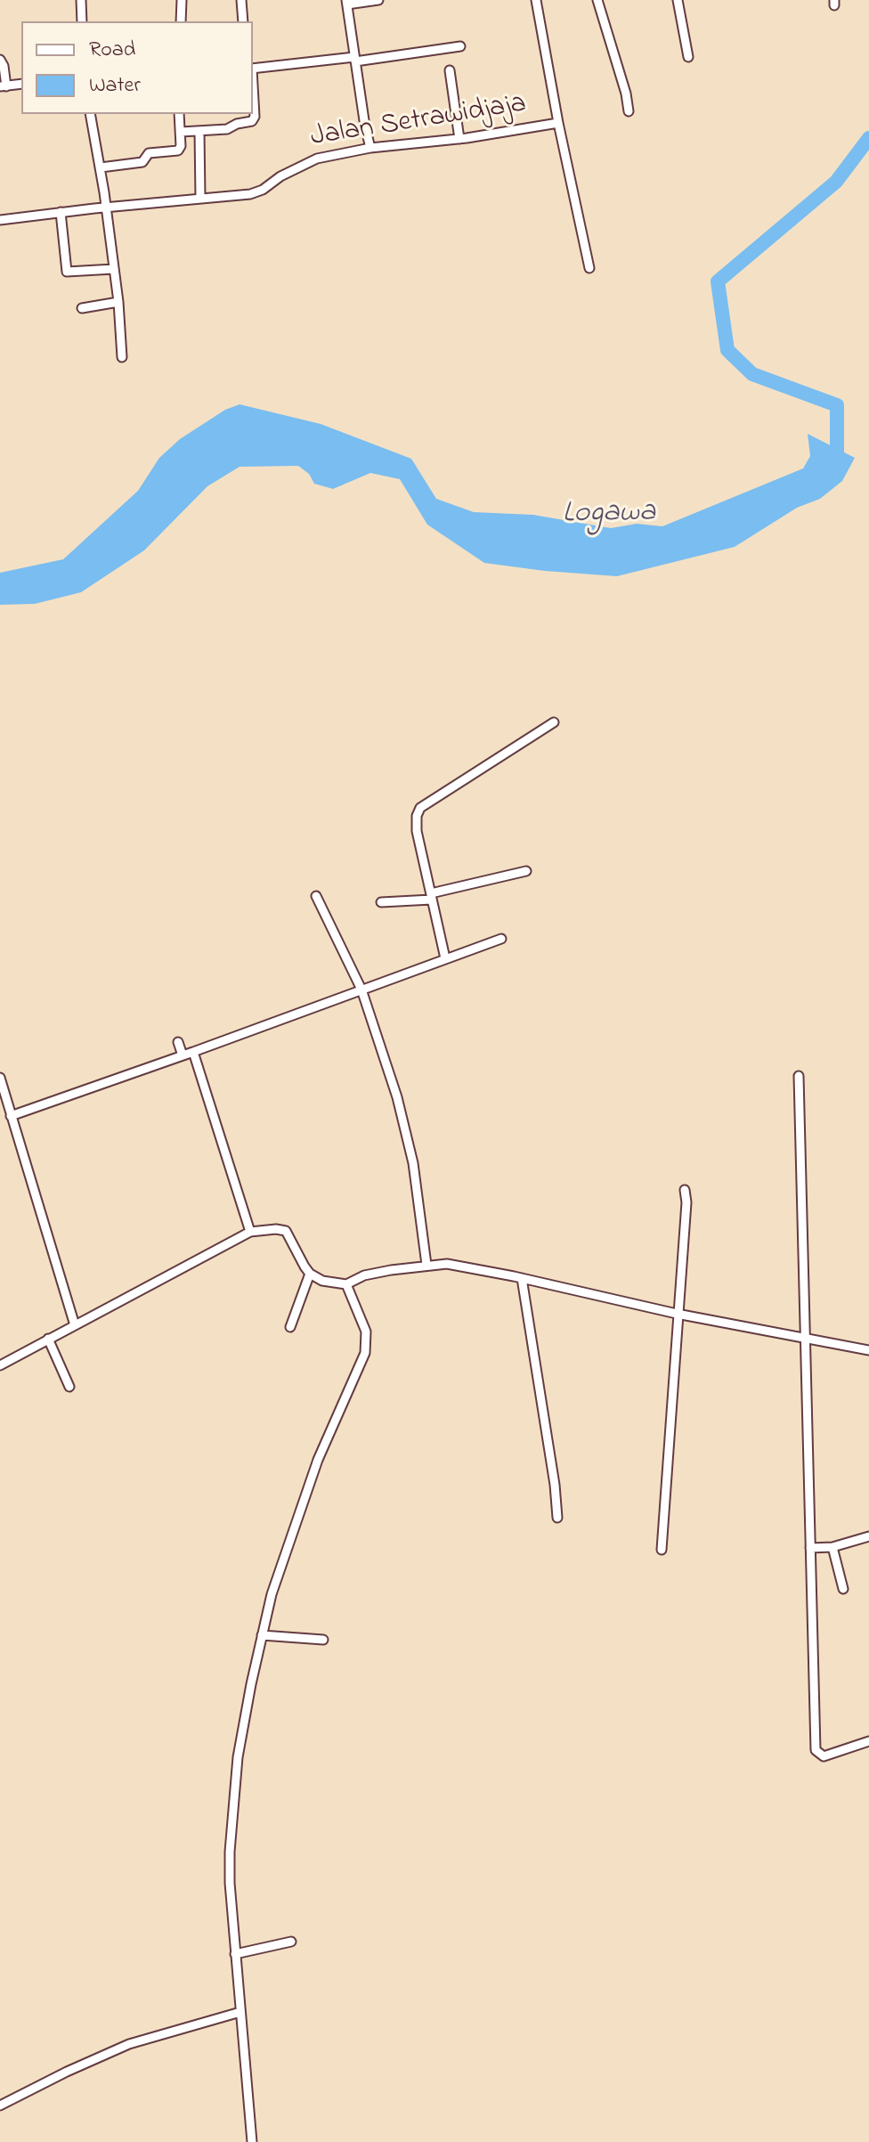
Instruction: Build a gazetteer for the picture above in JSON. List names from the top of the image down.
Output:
{
  "streets": {
    "street": ["Jalan Setrawidjaja"]
  },
  "water": ["Logawa"],
  "legend": ["Road", "Water"]
}
